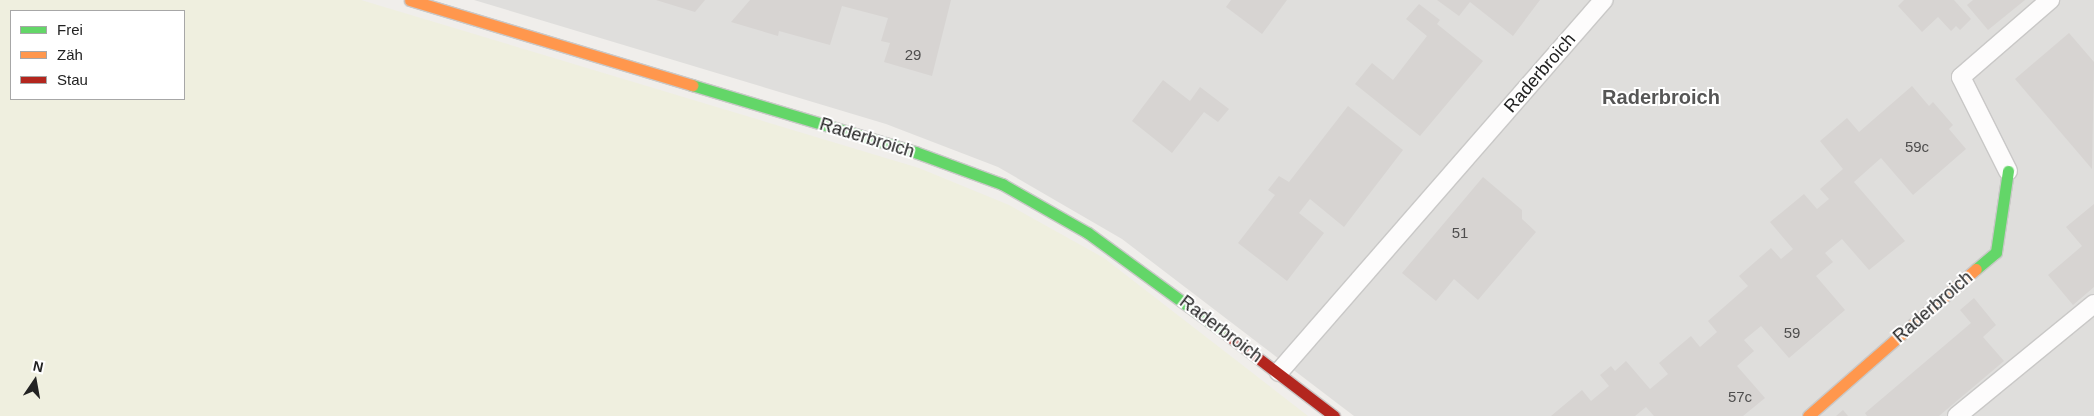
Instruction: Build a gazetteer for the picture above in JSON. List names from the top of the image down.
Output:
{
  "streets": {
    "street": ["Raderbroich"]
  },
  "districts": ["Raderbroich"],
  "house_numbers": [
    "29",
    "59c",
    "51",
    "59",
    "57c"
  ],
  "legend": ["Frei", "Zäh", "Stau"],
  "north": "top"
}
